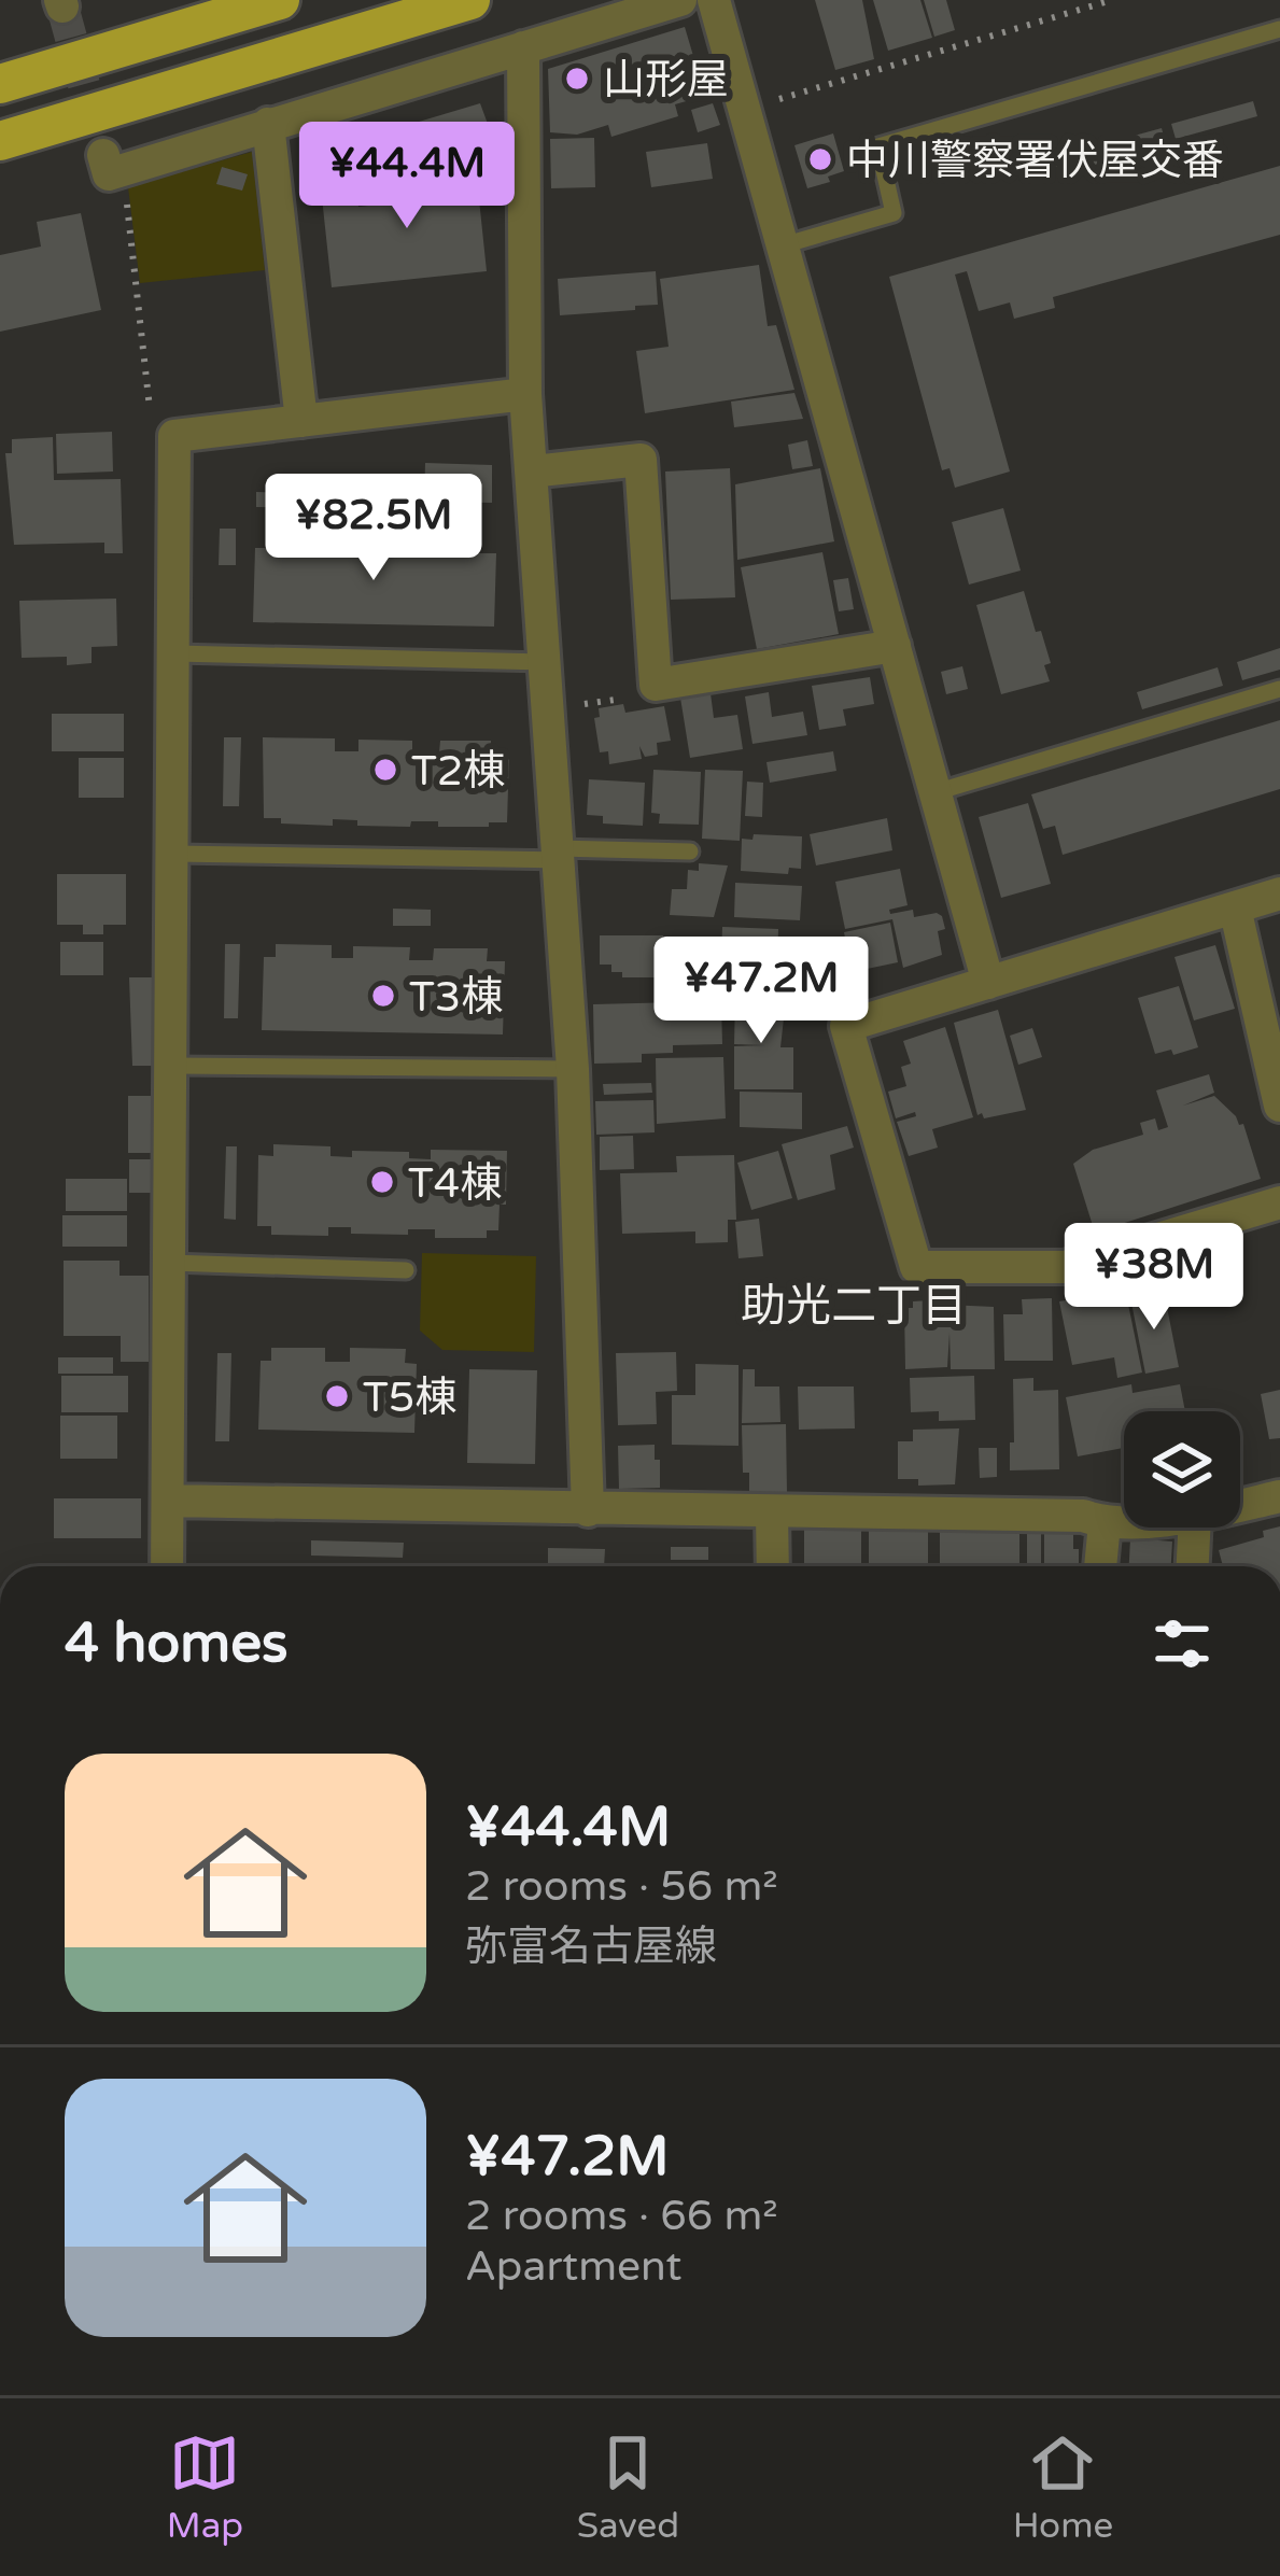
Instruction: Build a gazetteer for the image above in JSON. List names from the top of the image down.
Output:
{
  "districts": ["助光二丁目"],
  "places": [
    "山形屋",
    "中川警察署伏屋交番",
    "T2棟",
    "T3棟",
    "T4棟",
    "T5棟"
  ],
  "page": {
    "price": [
      "¥44.4M",
      "¥82.5M",
      "¥47.2M",
      "¥38M"
    ],
    "heading": "4 homes",
    "list": [
      {
        "name": "¥44.4M",
        "note": "2 rooms · 56 m² · 弥富名古屋線"
      },
      {
        "name": "¥47.2M",
        "note": "2 rooms · 66 m² · Apartment"
      }
    ],
    "tabs": ["Map", "Saved", "Home"]
  }
}
